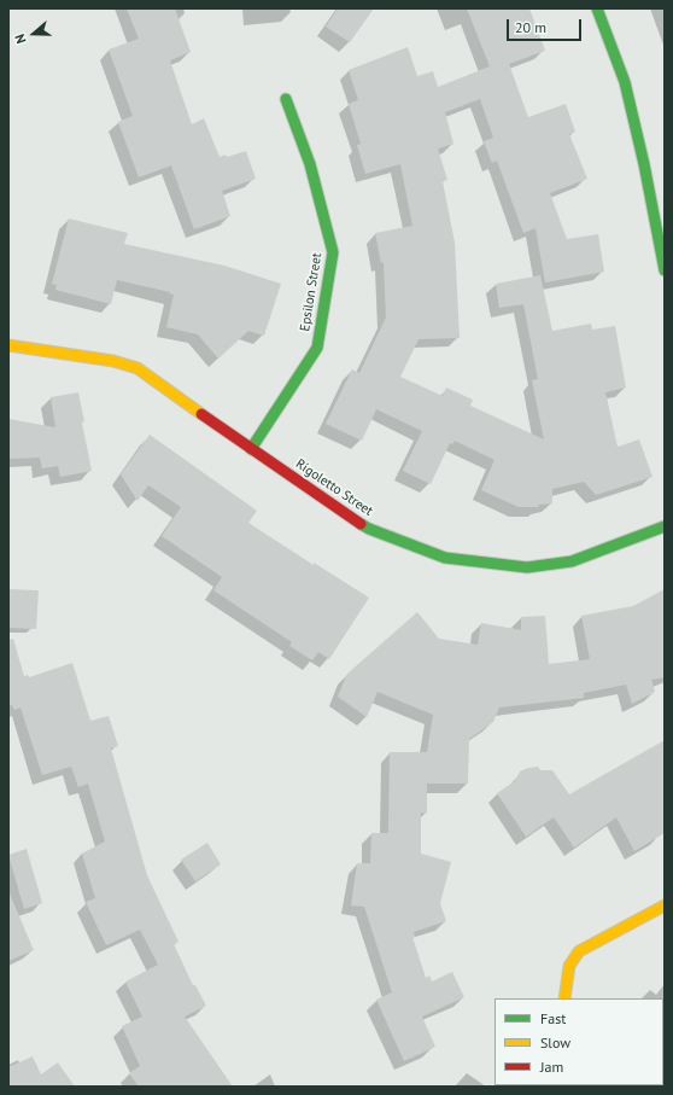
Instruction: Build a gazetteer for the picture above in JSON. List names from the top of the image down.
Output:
{
  "streets": {
    "street": ["Epsilon Street", "Rigoletto Street"]
  },
  "crossings": [
    ["Epsilon Street", "Rigoletto Street"]
  ],
  "legend": ["Fast", "Slow", "Jam"],
  "scale_bar": "20 m",
  "north": "left"
}
